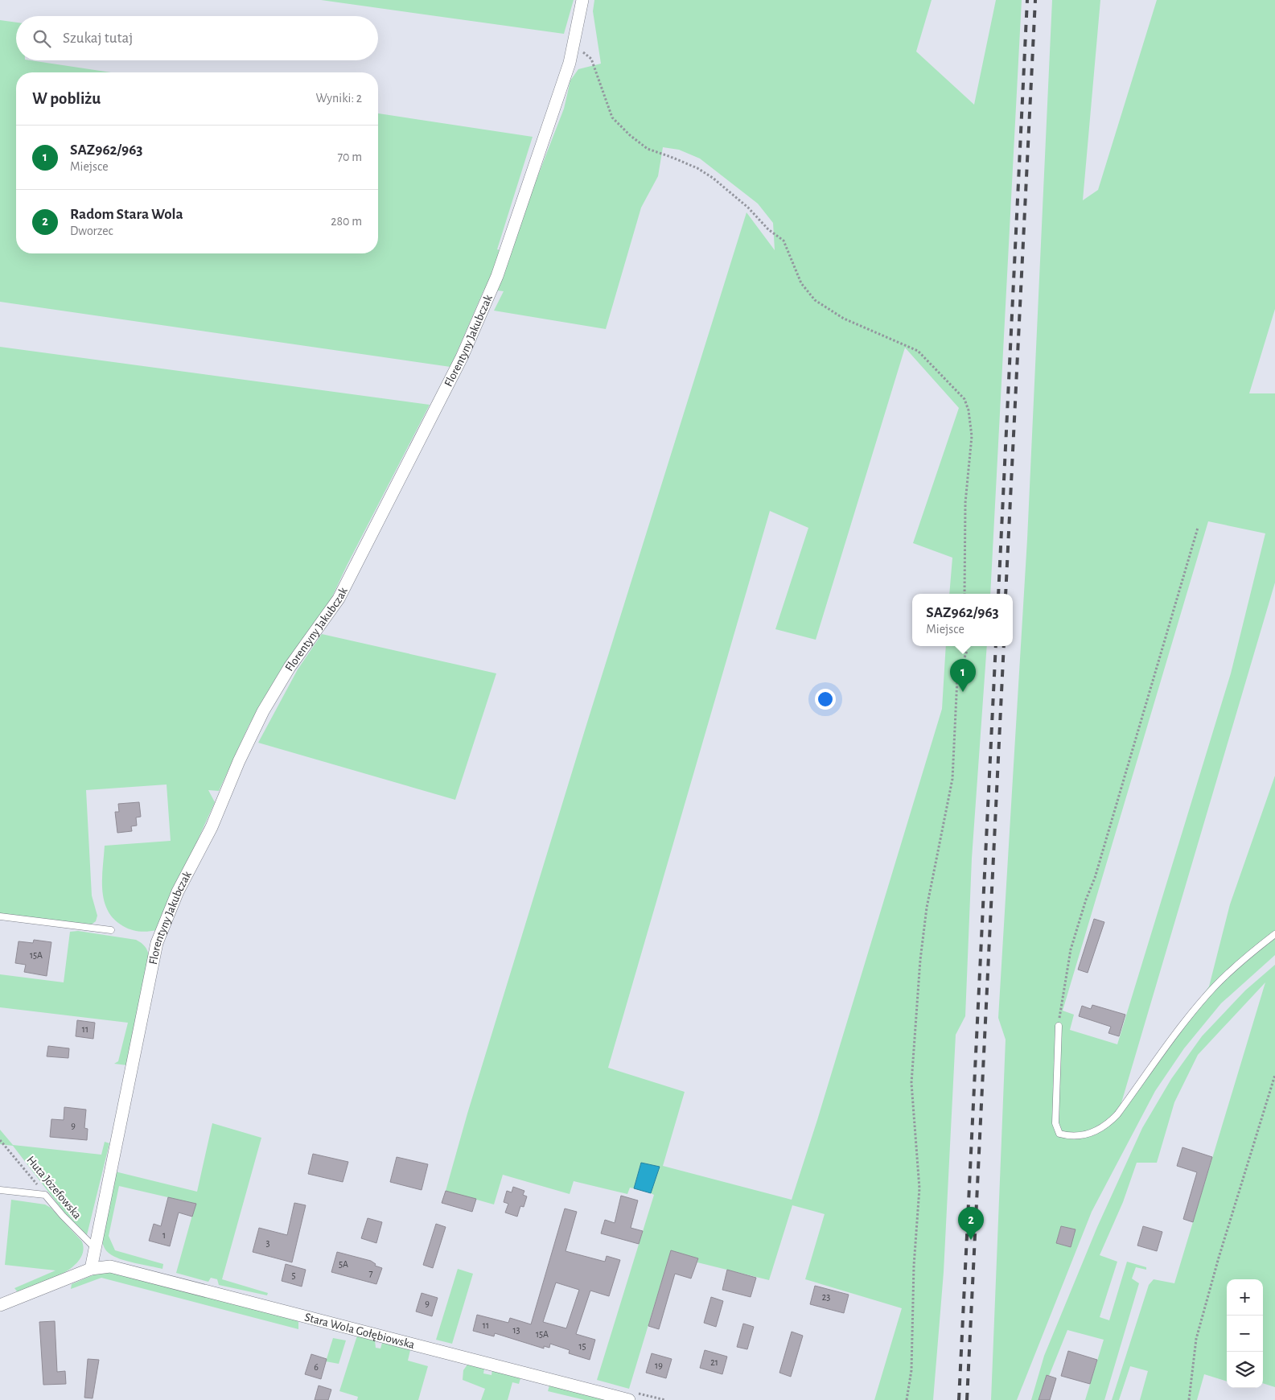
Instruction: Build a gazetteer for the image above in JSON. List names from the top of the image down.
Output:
{
  "streets": {
    "street": ["Florentyny Jakubczak", "Stara Wola Gołębiowska"],
    "lane": ["Huta Józefowska"]
  },
  "crossings": [
    ["Florentyny Jakubczak", "Huta Józefowska"],
    ["Florentyny Jakubczak", "Stara Wola Gołębiowska"]
  ],
  "house_numbers": [
    "15A",
    "11",
    "9",
    "1",
    "3",
    "5A",
    "7",
    "5",
    "23",
    "9",
    "11",
    "13",
    "15A",
    "15",
    "21",
    "19",
    "6"
  ],
  "page": {
    "search": "Szukaj tutaj",
    "heading": ["W pobliżu", "Wyniki: 2"],
    "list": [
      {
        "mark": "1",
        "name": "SAZ962/963",
        "note": "Miejsce",
        "value": "70 m"
      },
      {
        "mark": "2",
        "name": "Radom Stara Wola",
        "note": "Dworzec",
        "value": "280 m"
      }
    ],
    "popup": ["SAZ962/963", "Miejsce"],
    "pins": ["1", "2"],
    "map_buttons": ["+", "−"]
  }
}
